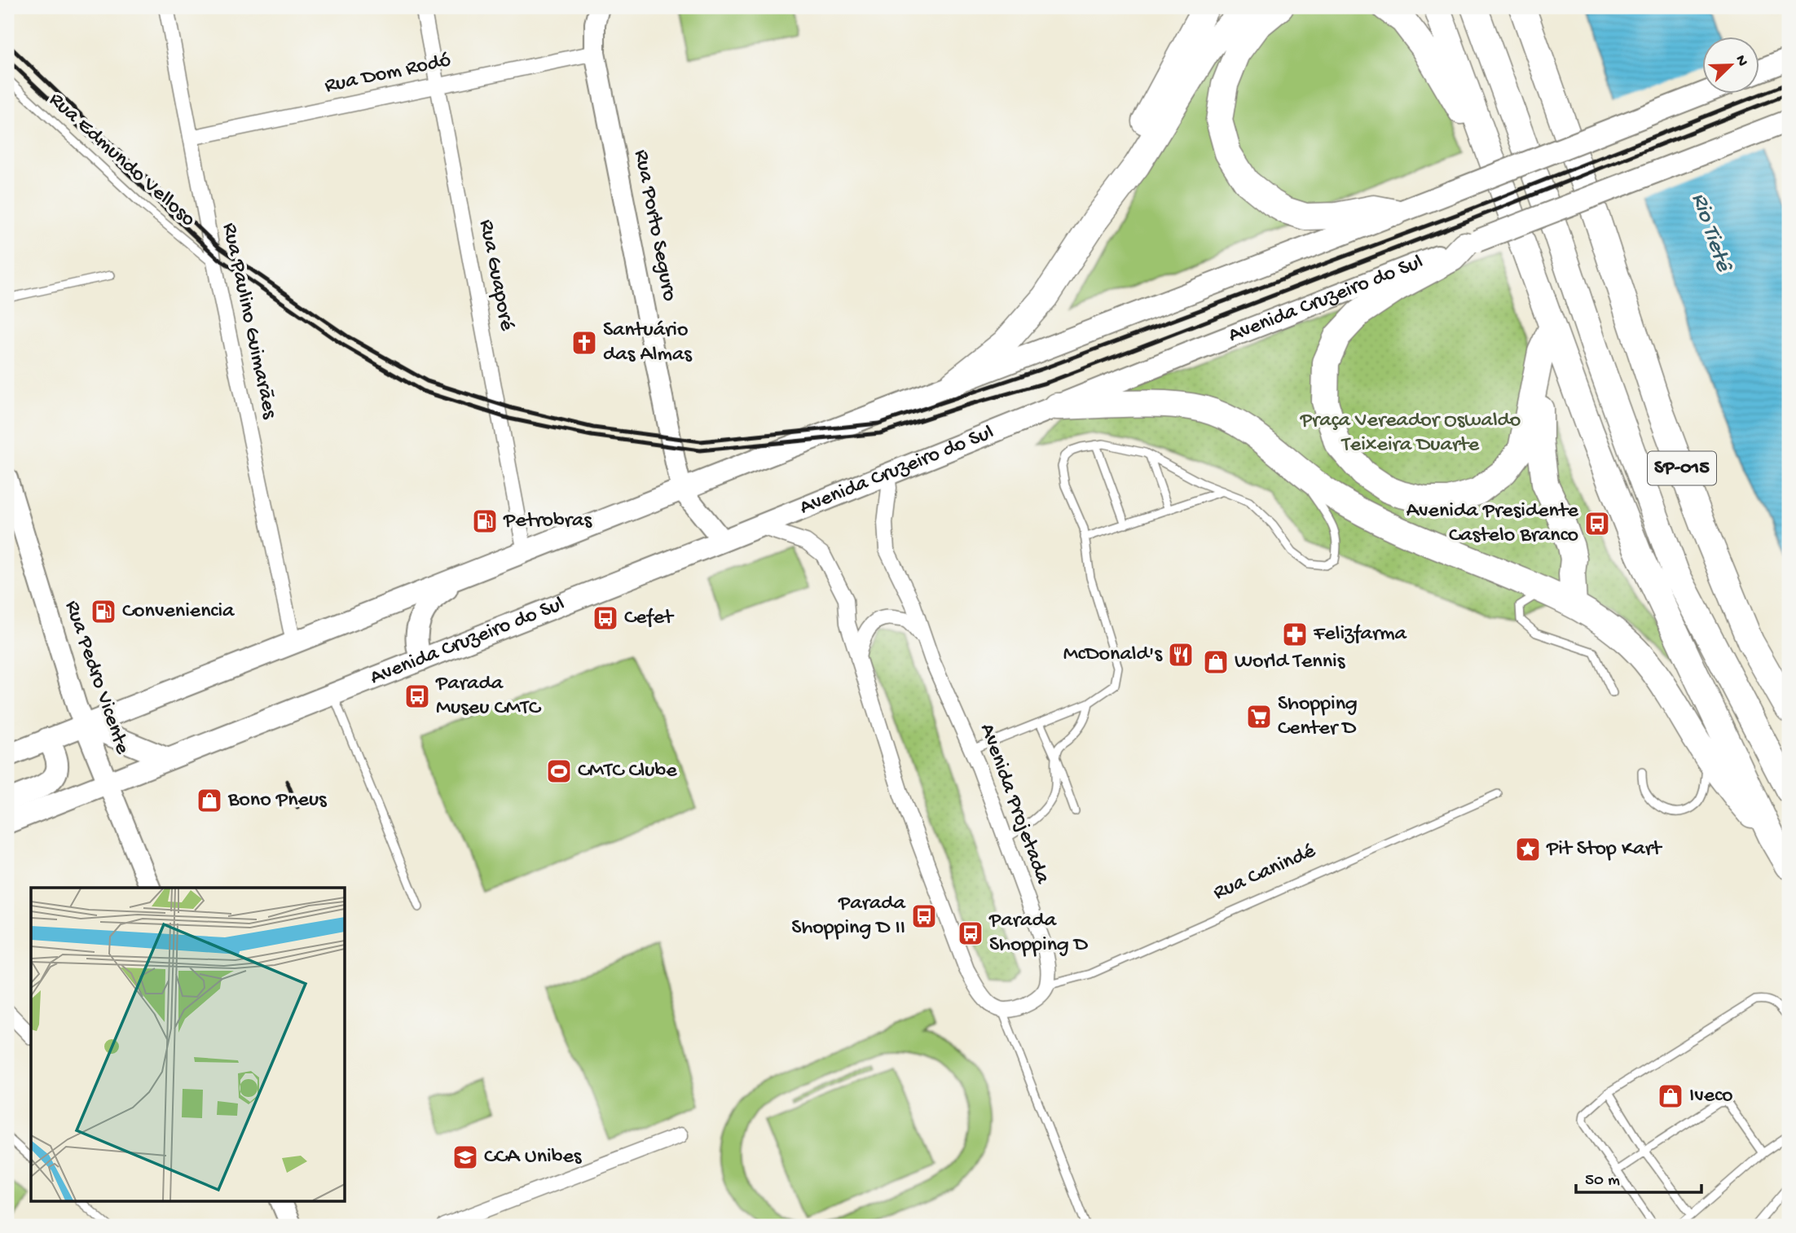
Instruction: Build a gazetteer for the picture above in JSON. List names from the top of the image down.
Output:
{
  "streets": {
    "highway": ["SP-015"],
    "main road": ["Avenida Cruzeiro do Sul"],
    "street": [
      "Rua Dom Rodó",
      "Rua Porto Seguro",
      "Rua Guaporé",
      "Rua Paulino Guimarães",
      "Rua Pedro Vicente",
      "Avenida Projetada"
    ],
    "lane": ["Rua Edmundo Velloso", "Rua Canindé"]
  },
  "crossings": [
    ["Rua Dom Rodó", "Rua Porto Seguro"],
    ["Rua Dom Rodó", "Rua Guaporé"],
    ["Rua Dom Rodó", "Rua Paulino Guimarães"],
    ["Rua Edmundo Velloso", "Rua Paulino Guimarães"],
    ["Rua Porto Seguro", "Avenida Cruzeiro do Sul"],
    ["Avenida Cruzeiro do Sul", "Rua Pedro Vicente"],
    ["Avenida Cruzeiro do Sul", "Avenida Projetada"],
    ["Avenida Projetada", "Rua Canindé"]
  ],
  "water": ["Rio Tietê"],
  "parks": ["Praça Vereador Oswaldo Teixeira Duarte"],
  "places": {
    "church": ["Santuário das Almas"],
    "fuel station": ["Petrobras", "Conveniencia"],
    "bus stop": [
      "Avenida Presidente Castelo Branco",
      "Cefet",
      "Parada Museu CMTC",
      "Parada Shopping D II",
      "Parada Shopping D"
    ],
    "pharmacy": ["Felizfarma"],
    "restaurant": ["McDonald's"],
    "shop": ["World Tennis", "Bono Pneus", "Iveco"],
    "supermarket": ["Shopping Center D"],
    "sports": ["CMTC Clube"],
    "place": ["Pit Stop Kart"],
    "school or university": ["CCA Unibes"]
  },
  "scale_bar": "50 m",
  "north": "top right"
}
